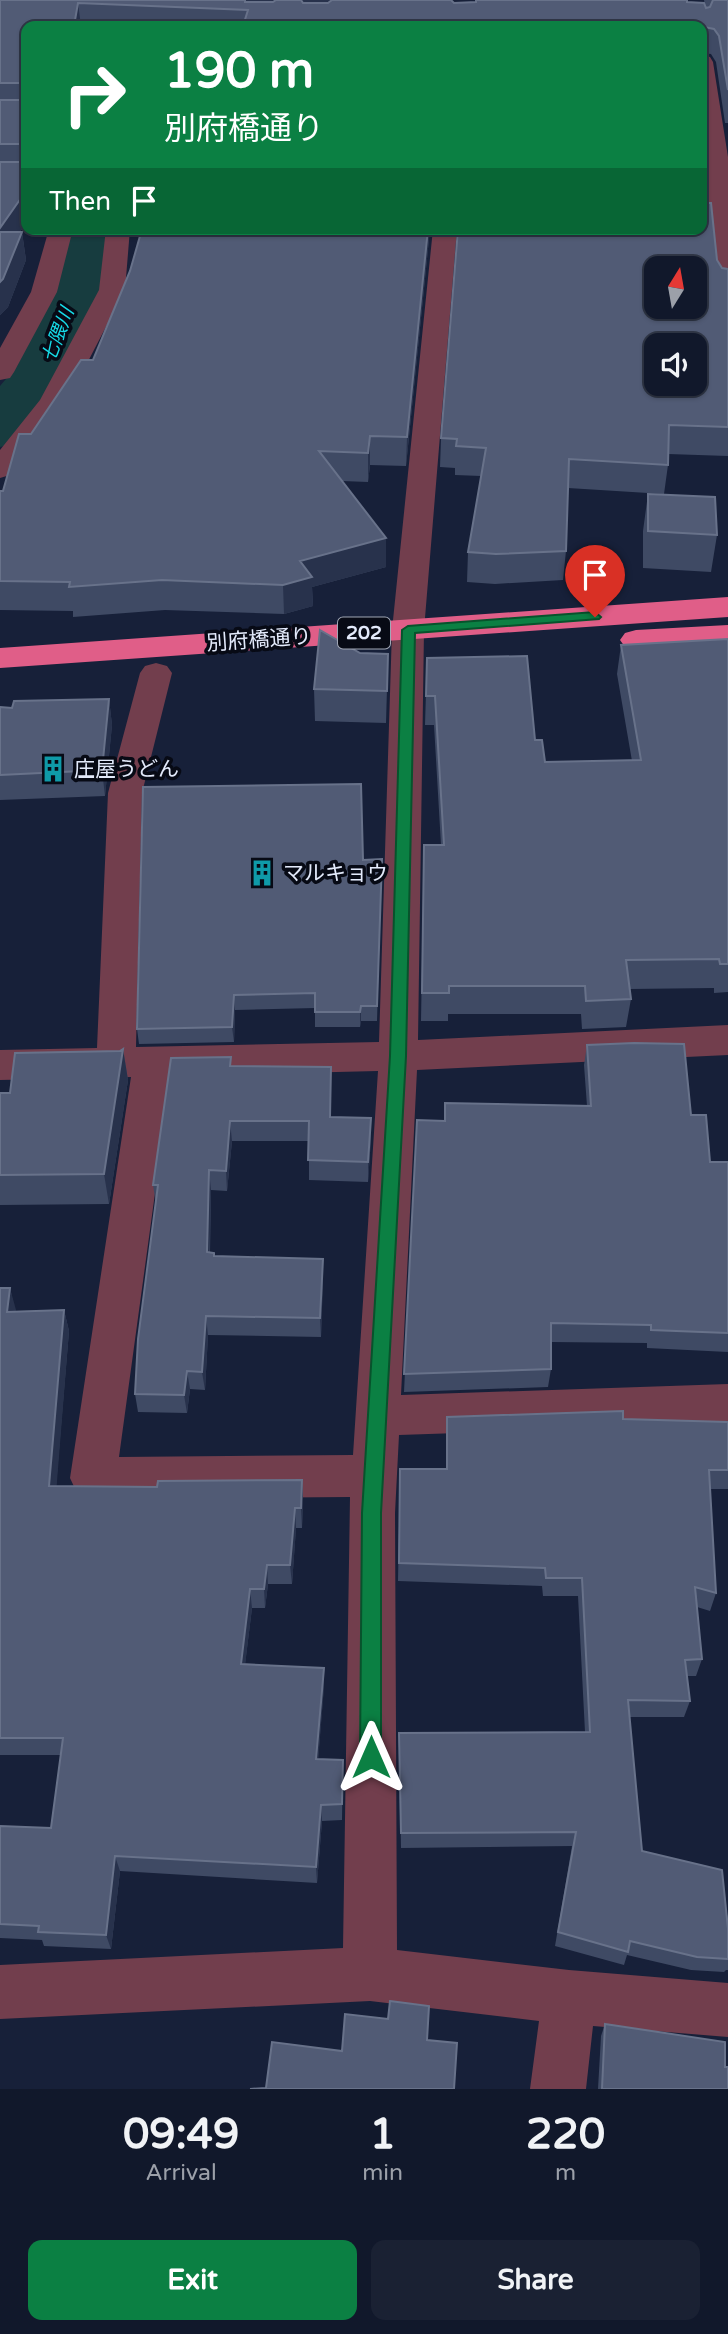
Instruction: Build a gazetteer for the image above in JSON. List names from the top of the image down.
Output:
{
  "streets": {
    "highway": ["202", "別府橋通り"]
  },
  "water": ["七隈川"],
  "places": {
    "building": ["庄屋うどん", "マルキョウ"]
  },
  "north": "top",
  "page": {
    "turn": ["190 m", "別府橋通り"],
    "then": "Then",
    "eta": [
      "09:49",
      "Arrival",
      "1",
      "min",
      "220",
      "m"
    ],
    "buttons": ["Exit", "Share"]
  }
}
